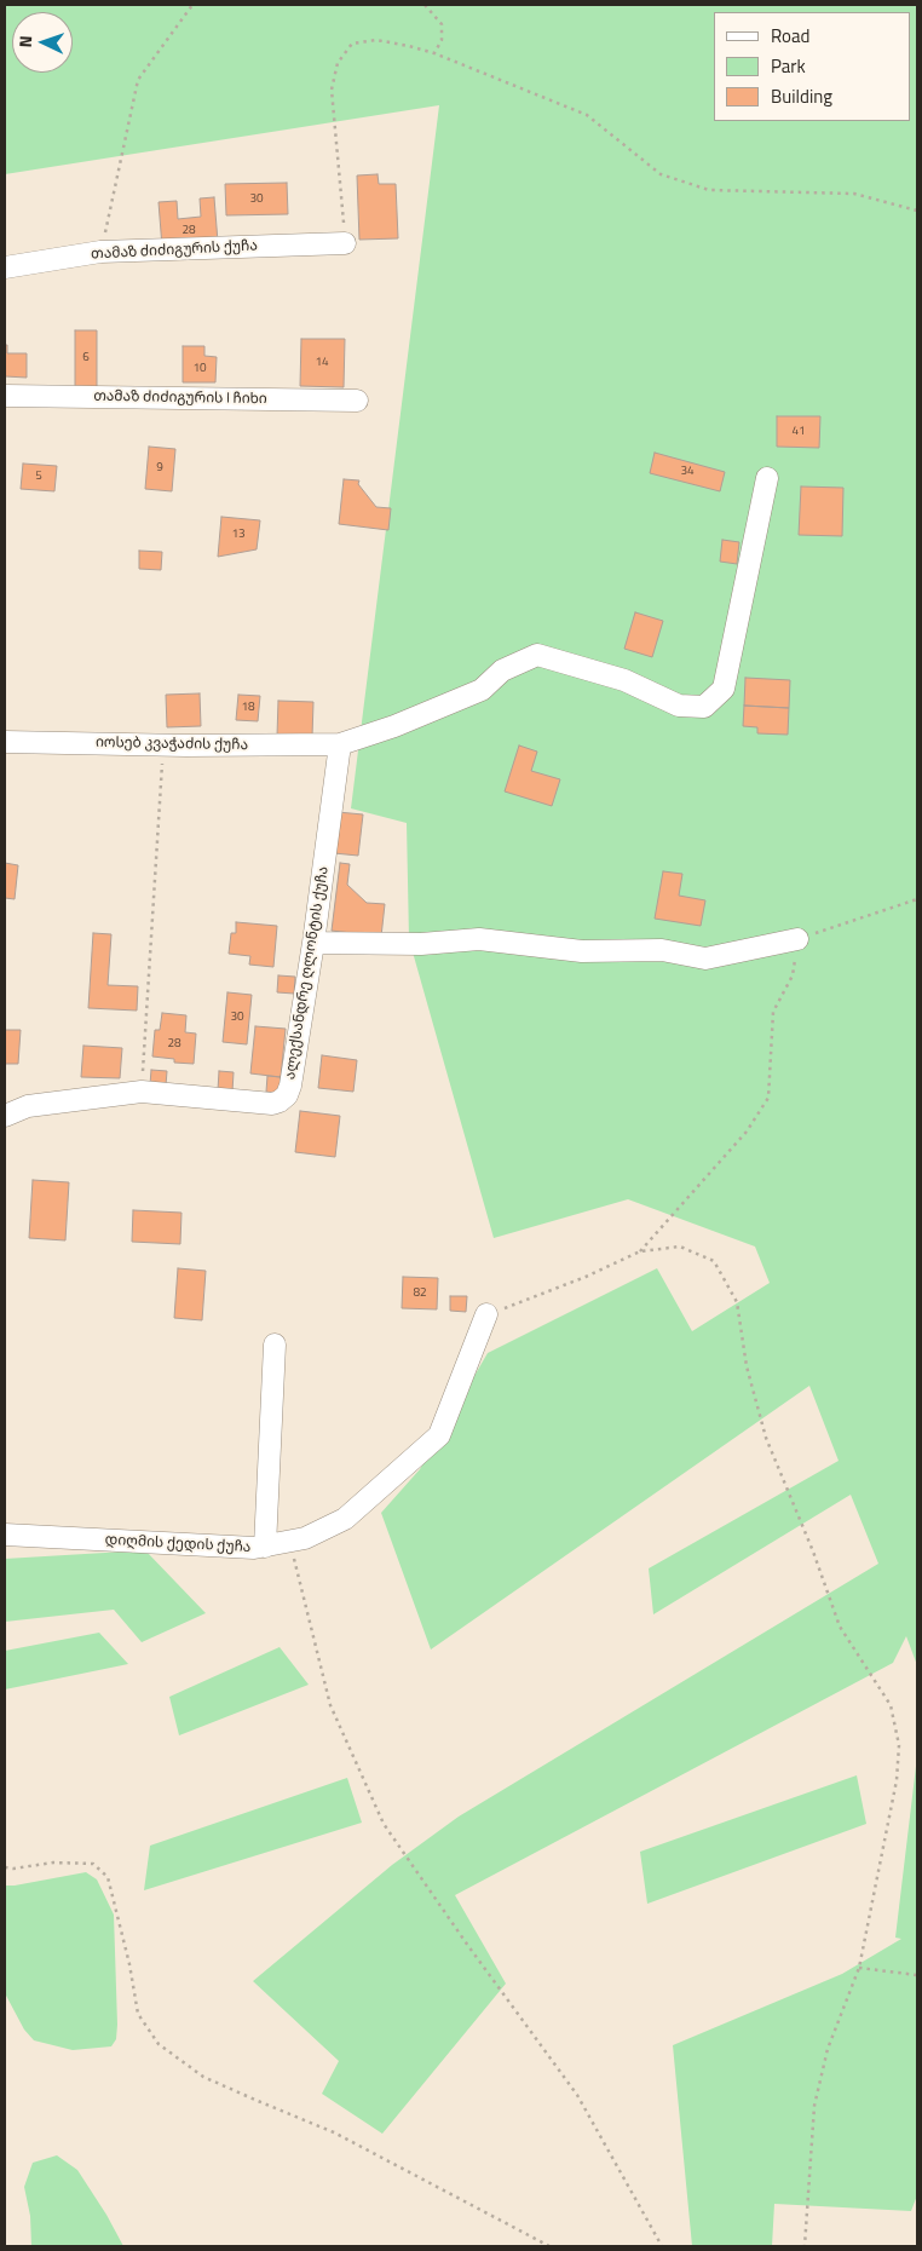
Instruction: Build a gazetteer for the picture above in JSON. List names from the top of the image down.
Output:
{
  "streets": {
    "street": [
      "თამაზ ძიძიგურის ქუჩა",
      "თამაზ ძიძიგურის I ჩიხი",
      "იოსებ კვაჭაძის ქუჩა",
      "ალექსანდრე ღლონტის ქუჩა",
      "დიღმის ქედის ქუჩა"
    ]
  },
  "crossings": [
    ["იოსებ კვაჭაძის ქუჩა", "ალექსანდრე ღლონტის ქუჩა"]
  ],
  "house_numbers": [
    "30",
    "28",
    "6",
    "14",
    "10",
    "41",
    "9",
    "34",
    "5",
    "13",
    "18",
    "30",
    "28",
    "82"
  ],
  "legend": ["Road", "Park", "Building"],
  "north": "left"
}
